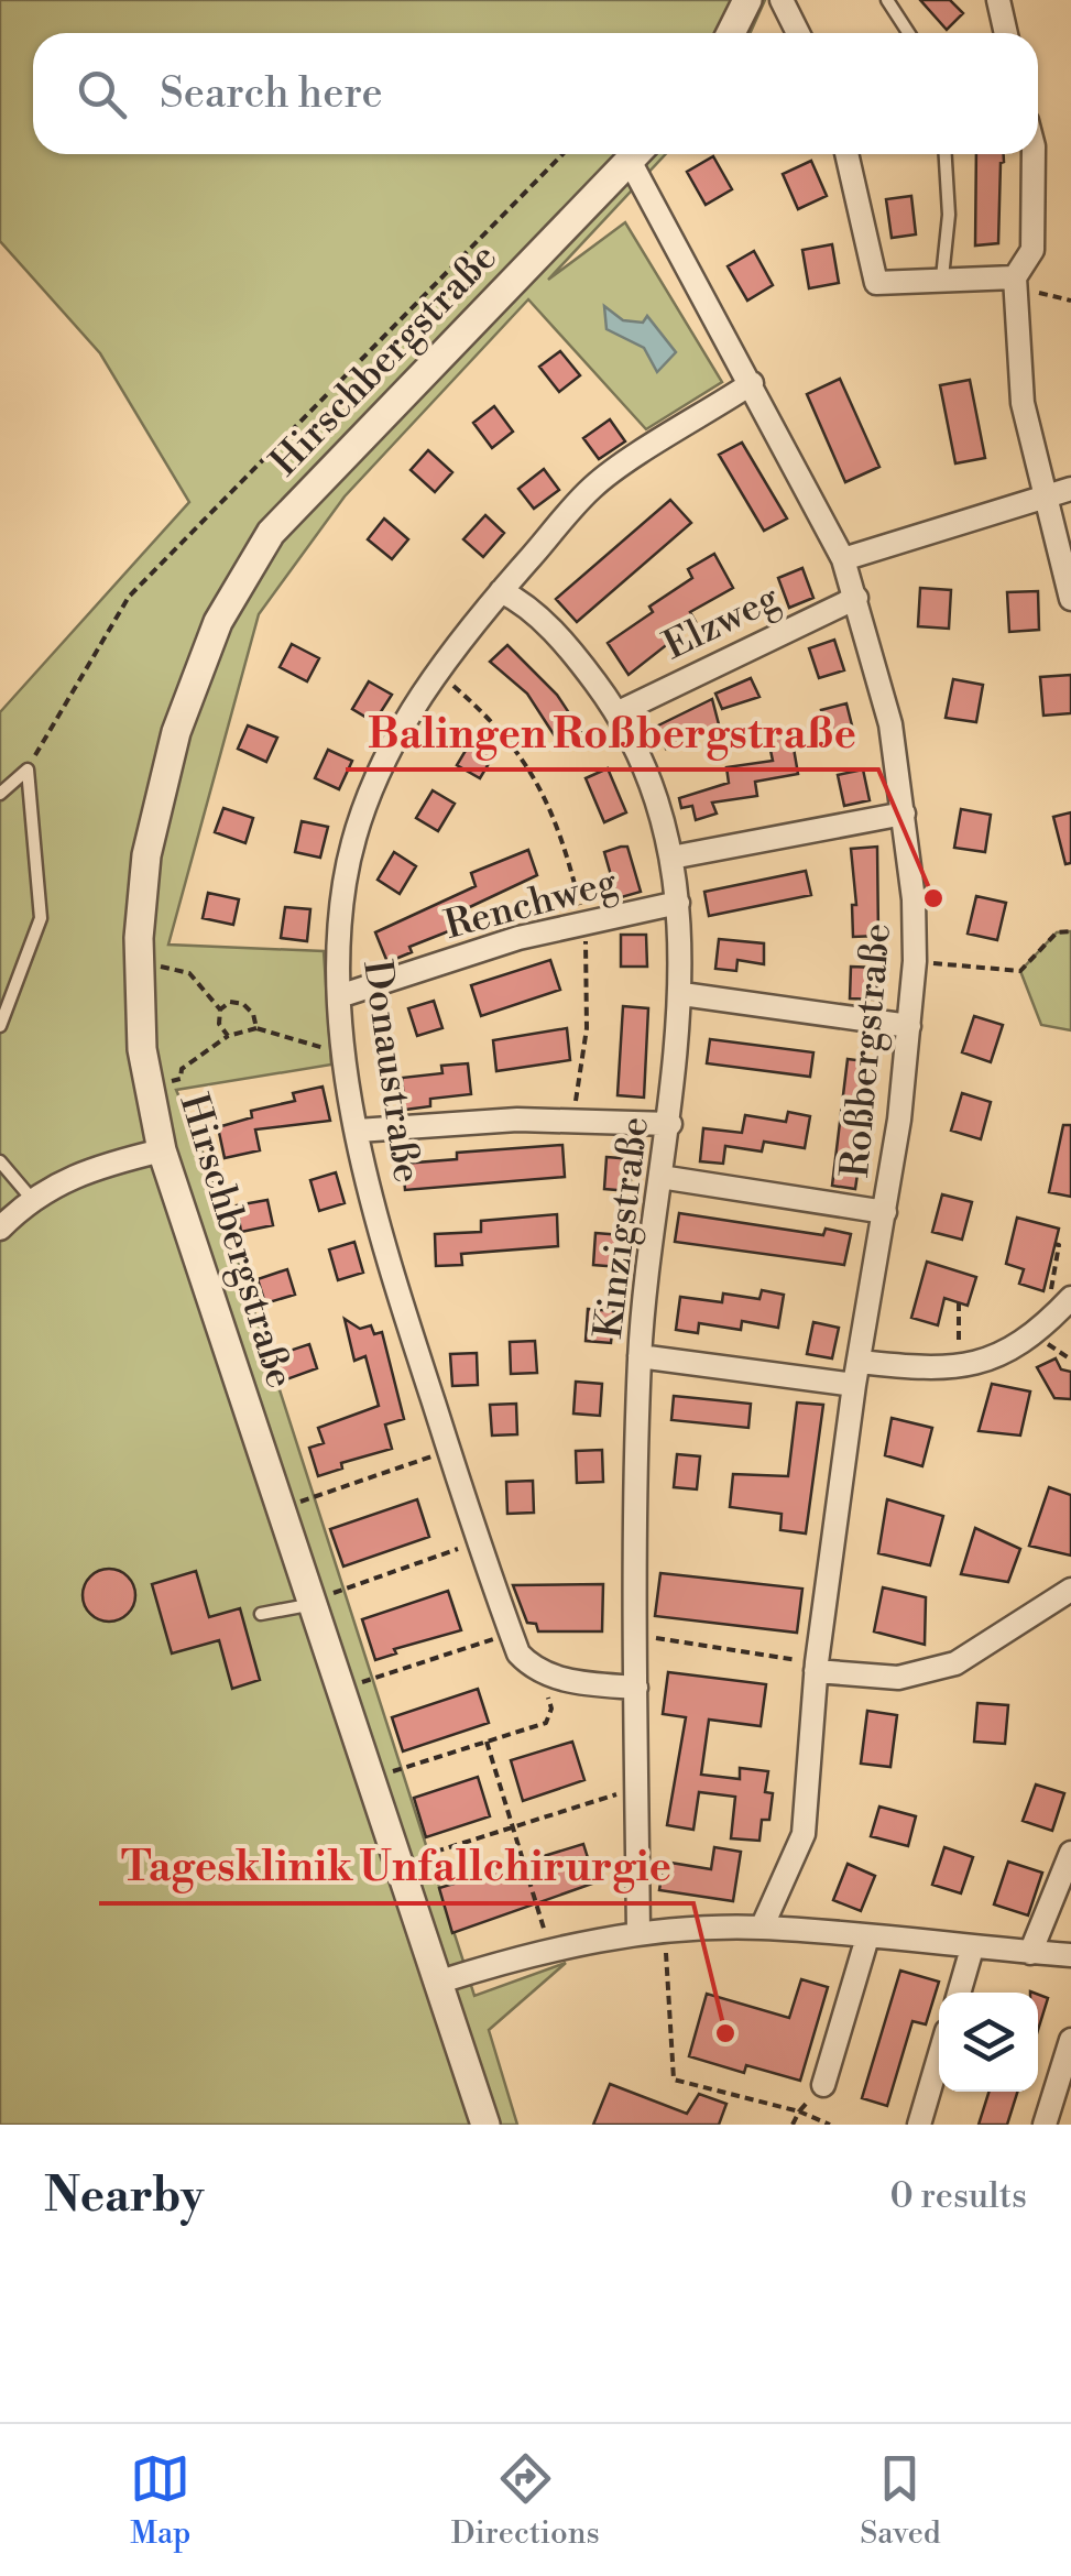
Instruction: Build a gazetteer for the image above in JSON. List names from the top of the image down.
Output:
{
  "streets": {
    "street": [
      "Hirschbergstraße",
      "Elzweg",
      "Renchweg",
      "Roßbergstraße",
      "Donaustraße",
      "Kinzigstraße"
    ]
  },
  "crossings": [
    ["Elzweg", "Roßbergstraße"],
    ["Elzweg", "Kinzigstraße"],
    ["Renchweg", "Donaustraße"],
    ["Renchweg", "Kinzigstraße"],
    ["Roßbergstraße", "Donaustraße"],
    ["Donaustraße", "Kinzigstraße"]
  ],
  "places": ["Balingen Roßbergstraße", "Tagesklinik Unfallchirurgie"],
  "page": {
    "search": "Search here",
    "heading": ["Nearby", "0 results"],
    "nav": ["Map", "Directions", "Saved"]
  }
}
